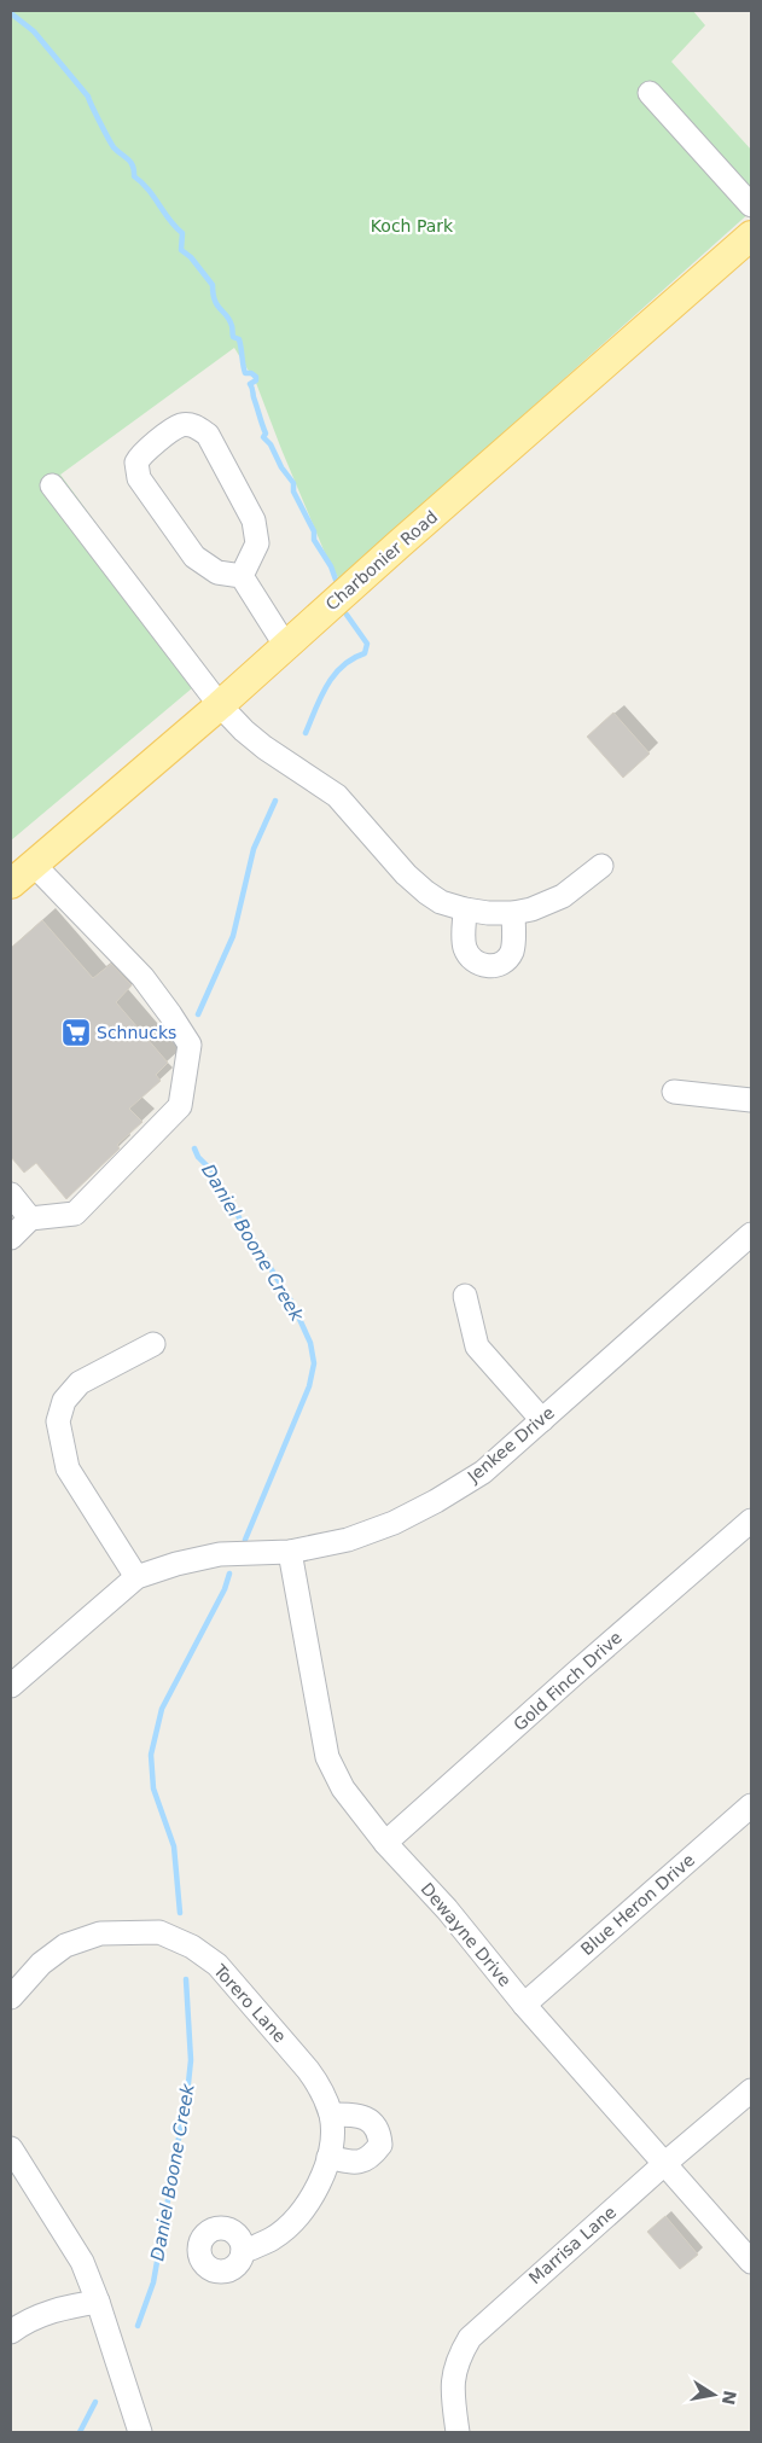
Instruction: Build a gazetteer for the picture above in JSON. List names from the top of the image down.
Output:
{
  "streets": {
    "main road": ["Charbonier Road"],
    "street": [
      "Jenkee Drive",
      "Gold Finch Drive",
      "Blue Heron Drive",
      "Dewayne Drive",
      "Torero Lane",
      "Marrisa Lane"
    ]
  },
  "crossings": [
    ["Jenkee Drive", "Dewayne Drive"],
    ["Gold Finch Drive", "Dewayne Drive"],
    ["Blue Heron Drive", "Dewayne Drive"],
    ["Dewayne Drive", "Marrisa Lane"]
  ],
  "water": ["Daniel Boone Creek"],
  "parks": ["Koch Park"],
  "places": {
    "supermarket": ["Schnucks"]
  },
  "north": "right"
}
